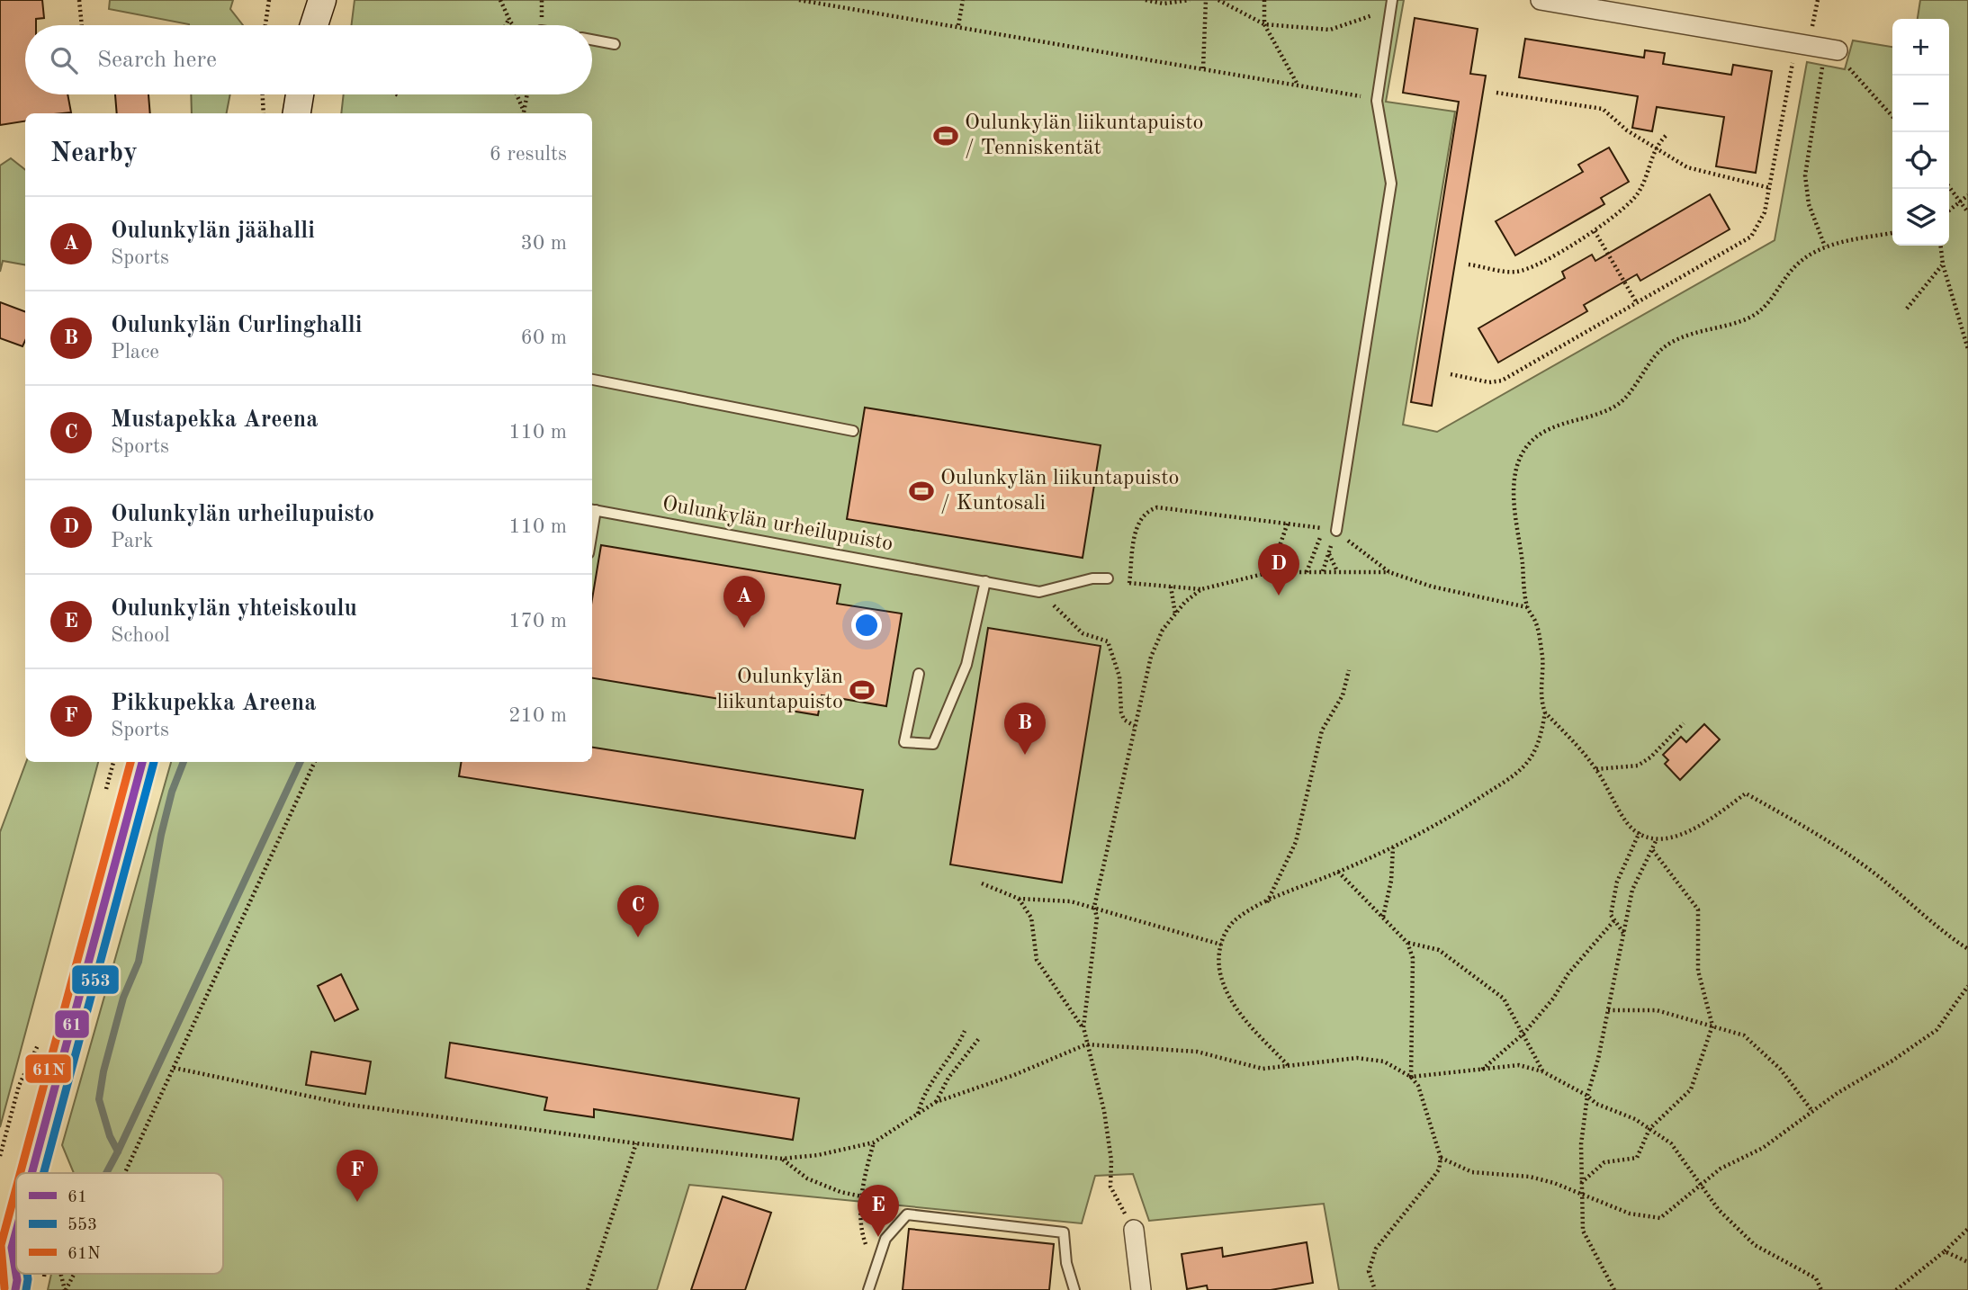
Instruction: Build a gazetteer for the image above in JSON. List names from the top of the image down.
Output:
{
  "streets": {
    "lane": ["Oulunkylän urheilupuisto"]
  },
  "places": {
    "sports": ["Oulunkylän liikuntapuisto / Tenniskentät", "Oulunkylän liikuntapuisto / Kuntosali", "Oulunkylän liikuntapuisto"]
  },
  "lines": ["transit line 61", "transit line 553", "transit line 61N"],
  "legend": ["61", "553", "61N"],
  "page": {
    "map_buttons": ["+", "−"],
    "search": "Search here",
    "heading": ["Nearby", "6 results"],
    "list": [
      {
        "mark": "A",
        "name": "Oulunkylän jäähalli",
        "note": "Sports",
        "value": "30 m"
      },
      {
        "mark": "B",
        "name": "Oulunkylän Curlinghalli",
        "note": "Place",
        "value": "60 m"
      },
      {
        "mark": "C",
        "name": "Mustapekka Areena",
        "note": "Sports",
        "value": "110 m"
      },
      {
        "mark": "D",
        "name": "Oulunkylän urheilupuisto",
        "note": "Park",
        "value": "110 m"
      },
      {
        "mark": "E",
        "name": "Oulunkylän yhteiskoulu",
        "note": "School",
        "value": "170 m"
      },
      {
        "mark": "F",
        "name": "Pikkupekka Areena",
        "note": "Sports",
        "value": "210 m"
      }
    ],
    "pins": [
      "D",
      "A",
      "B",
      "C",
      "F",
      "E"
    ]
  }
}
